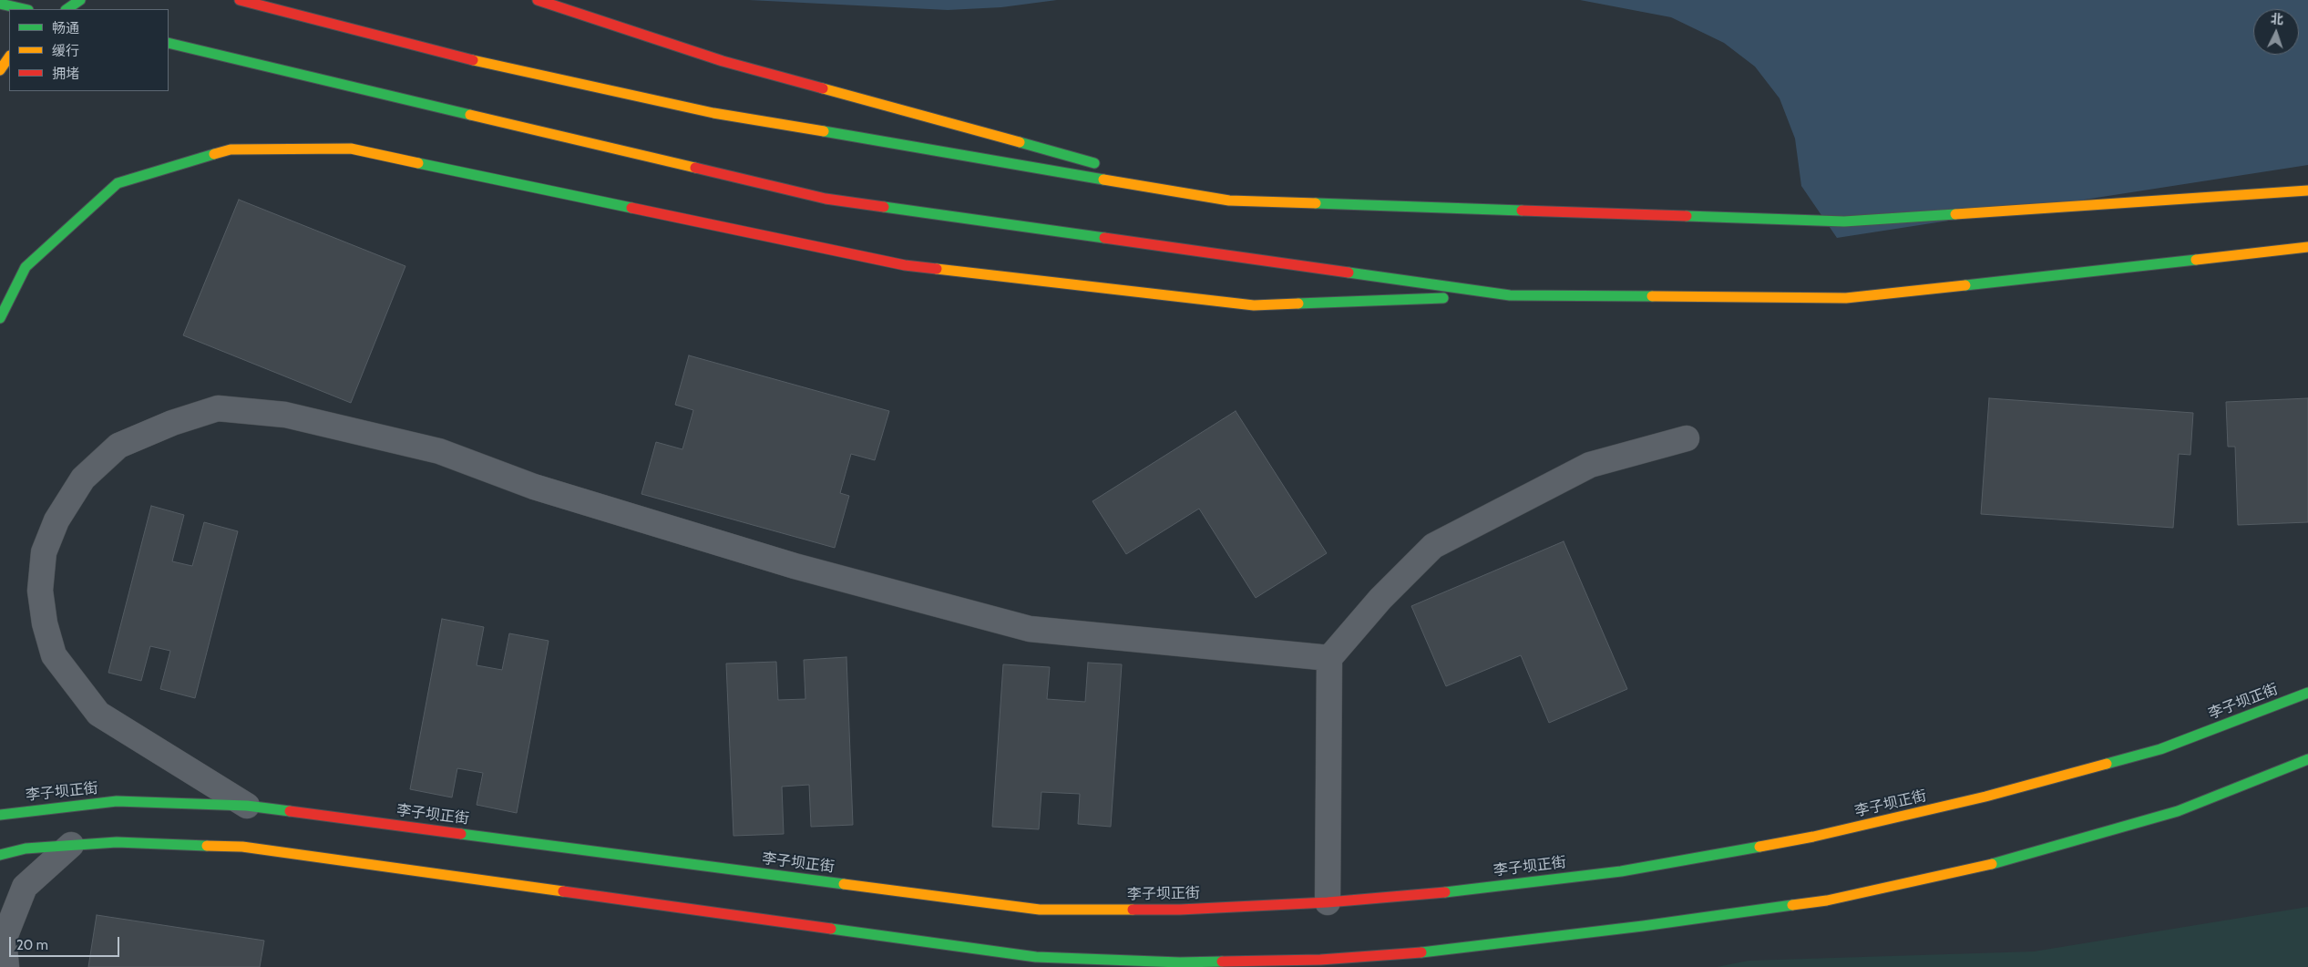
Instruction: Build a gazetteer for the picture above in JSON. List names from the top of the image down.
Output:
{
  "streets": {
    "main road": ["李子坝正街"]
  },
  "legend": ["畅通", "缓行", "拥堵"],
  "scale_bar": "20 m",
  "north": "top"
}
